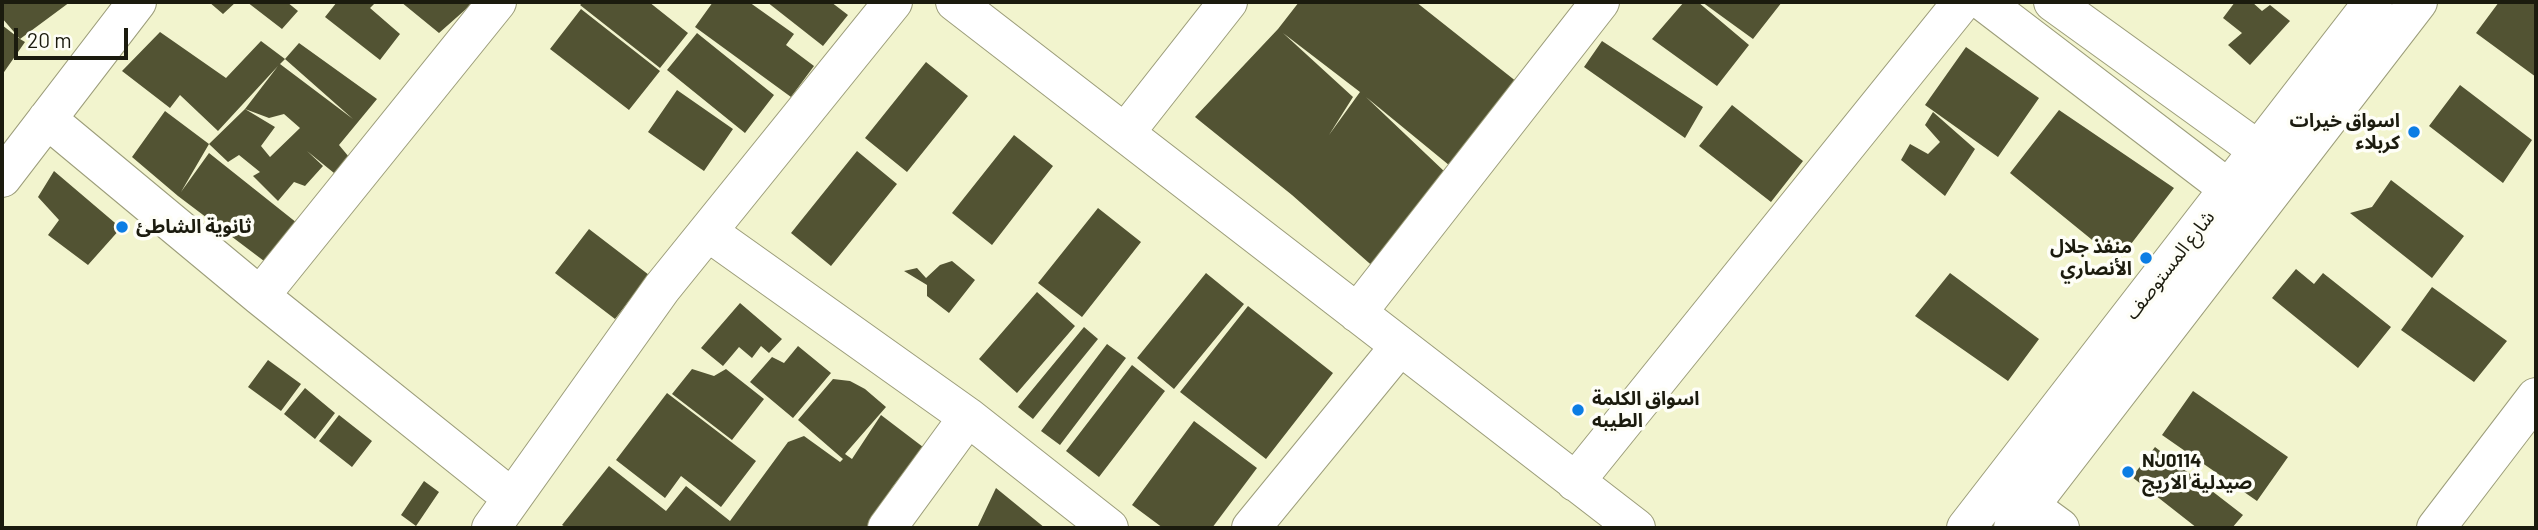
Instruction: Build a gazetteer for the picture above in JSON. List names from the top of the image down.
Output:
{
  "streets": {
    "street": ["شارع المستوصف"]
  },
  "places": [
    "اسواق خيرات كربلاء",
    "ثانوية الشاطئ",
    "منفذ جلال الأنصاري",
    "اسواق الكلمة الطيبه",
    "NJ0114 صيدلية الاريج"
  ],
  "scale_bar": "20 m"
}
